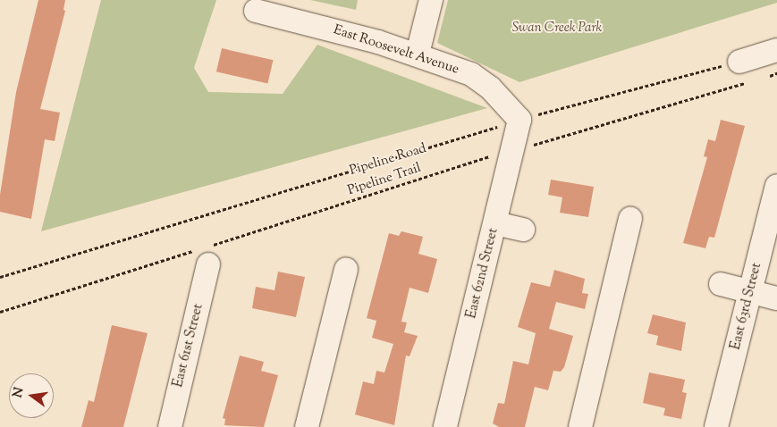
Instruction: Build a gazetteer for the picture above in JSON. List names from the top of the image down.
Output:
{
  "streets": {
    "street": [
      "East Roosevelt Avenue",
      "East 62nd Street",
      "East 63rd Street",
      "East 61st Street"
    ],
    "path": ["Pipeline Road", "Pipeline Trail"]
  },
  "crossings": [
    ["East Roosevelt Avenue", "Pipeline Road"],
    ["East Roosevelt Avenue", "East 62nd Street"],
    ["Pipeline Road", "East 62nd Street"],
    ["Pipeline Trail", "East 62nd Street"],
    ["Pipeline Trail", "East 61st Street"]
  ],
  "parks": ["Swan Creek Park"],
  "north": "left"
}
